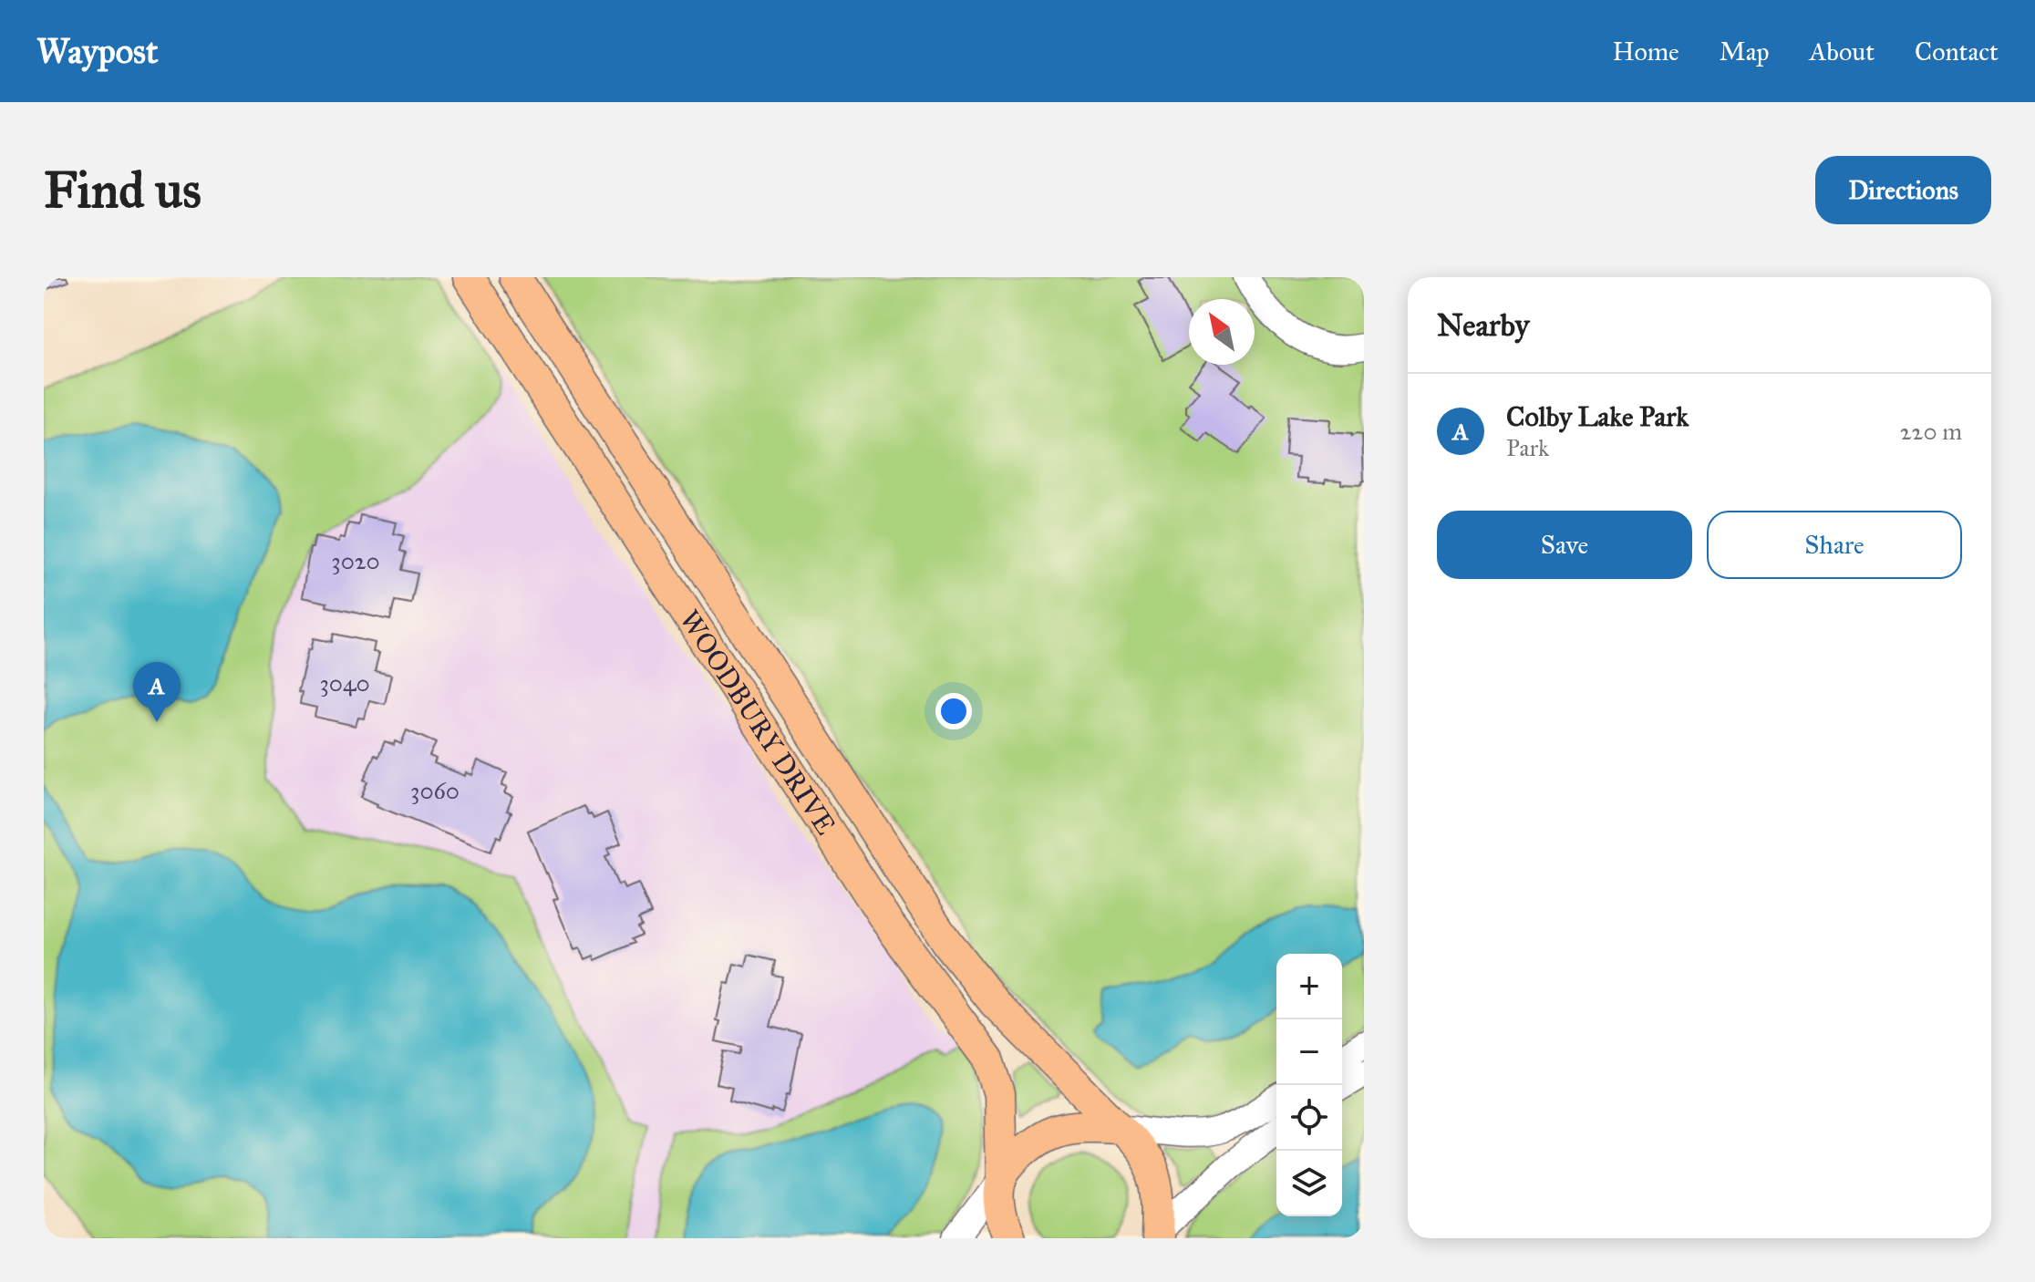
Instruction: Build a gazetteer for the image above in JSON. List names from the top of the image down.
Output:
{
  "streets": {
    "main road": ["WOODBURY DRIVE"]
  },
  "house_numbers": ["3020", "3040", "3060"],
  "north": "top left",
  "page": {
    "header": "Waypost",
    "nav": [
      "Home",
      "Map",
      "About",
      "Contact"
    ],
    "buttons": [
      "Directions",
      ["Save", "Share"]
    ],
    "title": "Find us",
    "heading": "Nearby",
    "list": [
      {
        "mark": "A",
        "name": "Colby Lake Park",
        "note": "Park",
        "value": "220 m"
      }
    ],
    "pins": "A",
    "map_buttons": ["+", "−"]
  }
}
